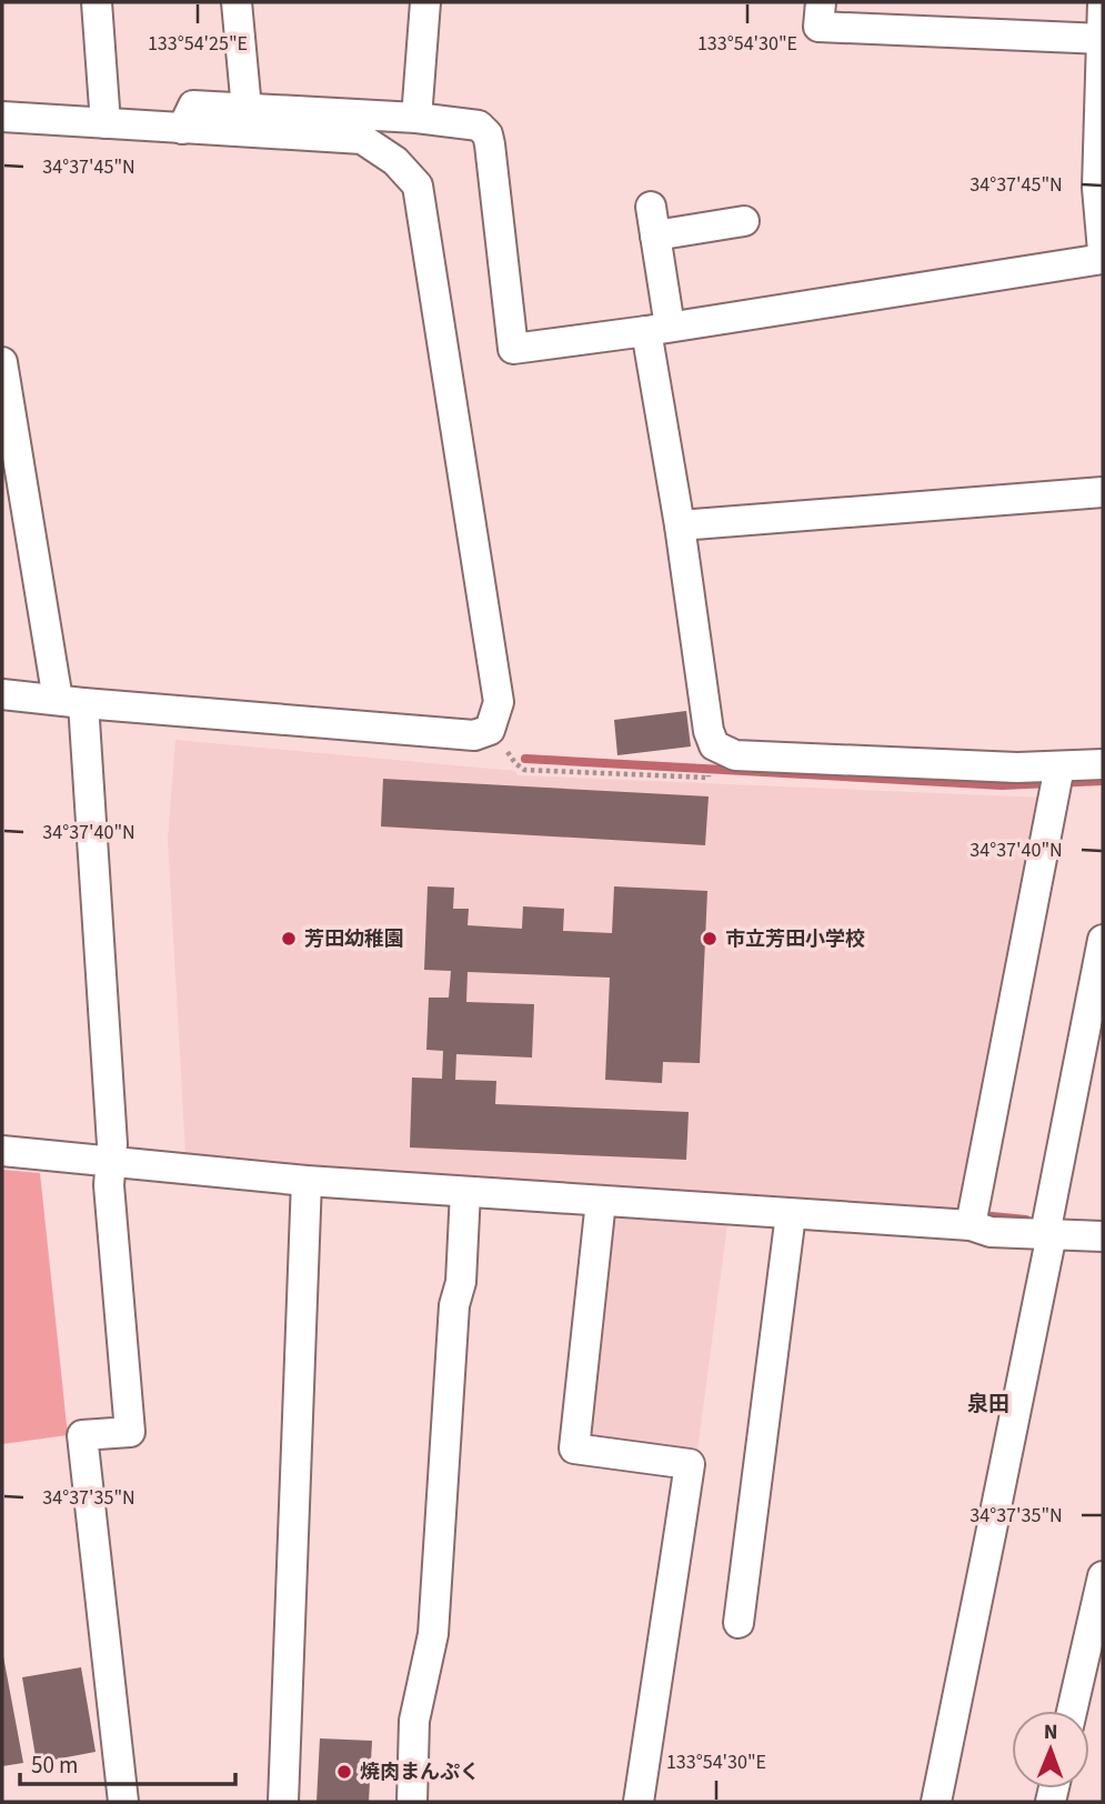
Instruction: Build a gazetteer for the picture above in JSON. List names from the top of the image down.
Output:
{
  "districts": ["泉田"],
  "places": ["芳田幼稚園", "市立芳田小学校", "焼肉まんぷく"],
  "scale_bar": "50 m",
  "north": "top",
  "coordinates": [
    "133°54'25\"E",
    "133°54'30\"E",
    "34°37'45\"N",
    "34°37'40\"N",
    "34°37'35\"N"
  ]
}
